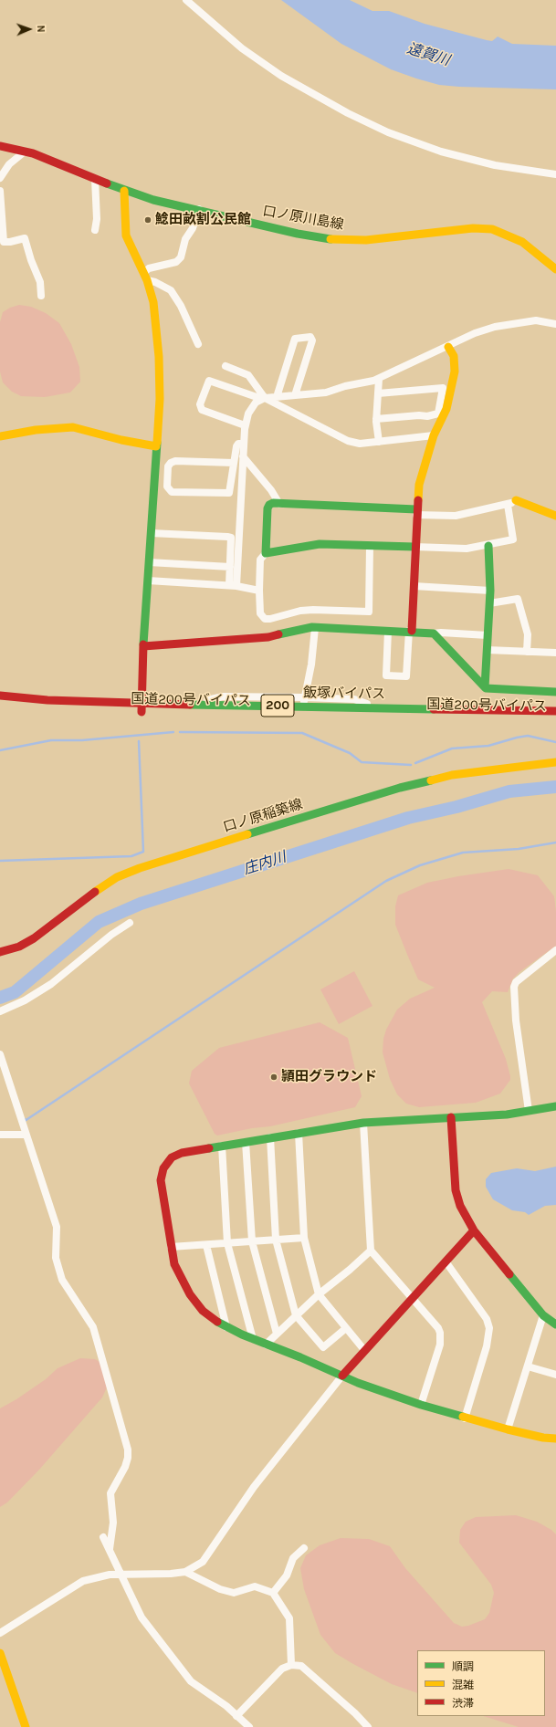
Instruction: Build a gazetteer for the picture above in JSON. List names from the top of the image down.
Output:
{
  "streets": {
    "main road": [
      "口ノ原川島線",
      "飯塚バイパス",
      "国道200号バイパス",
      "200",
      "口ノ原稲築線"
    ]
  },
  "crossings": [
    ["飯塚バイパス", "国道200号バイパス"]
  ],
  "water": ["遠賀川", "庄内川"],
  "places": ["鯰田畝割公民館", "頴田グラウンド"],
  "legend": ["順調", "混雑", "渋滞"],
  "north": "right"
}
